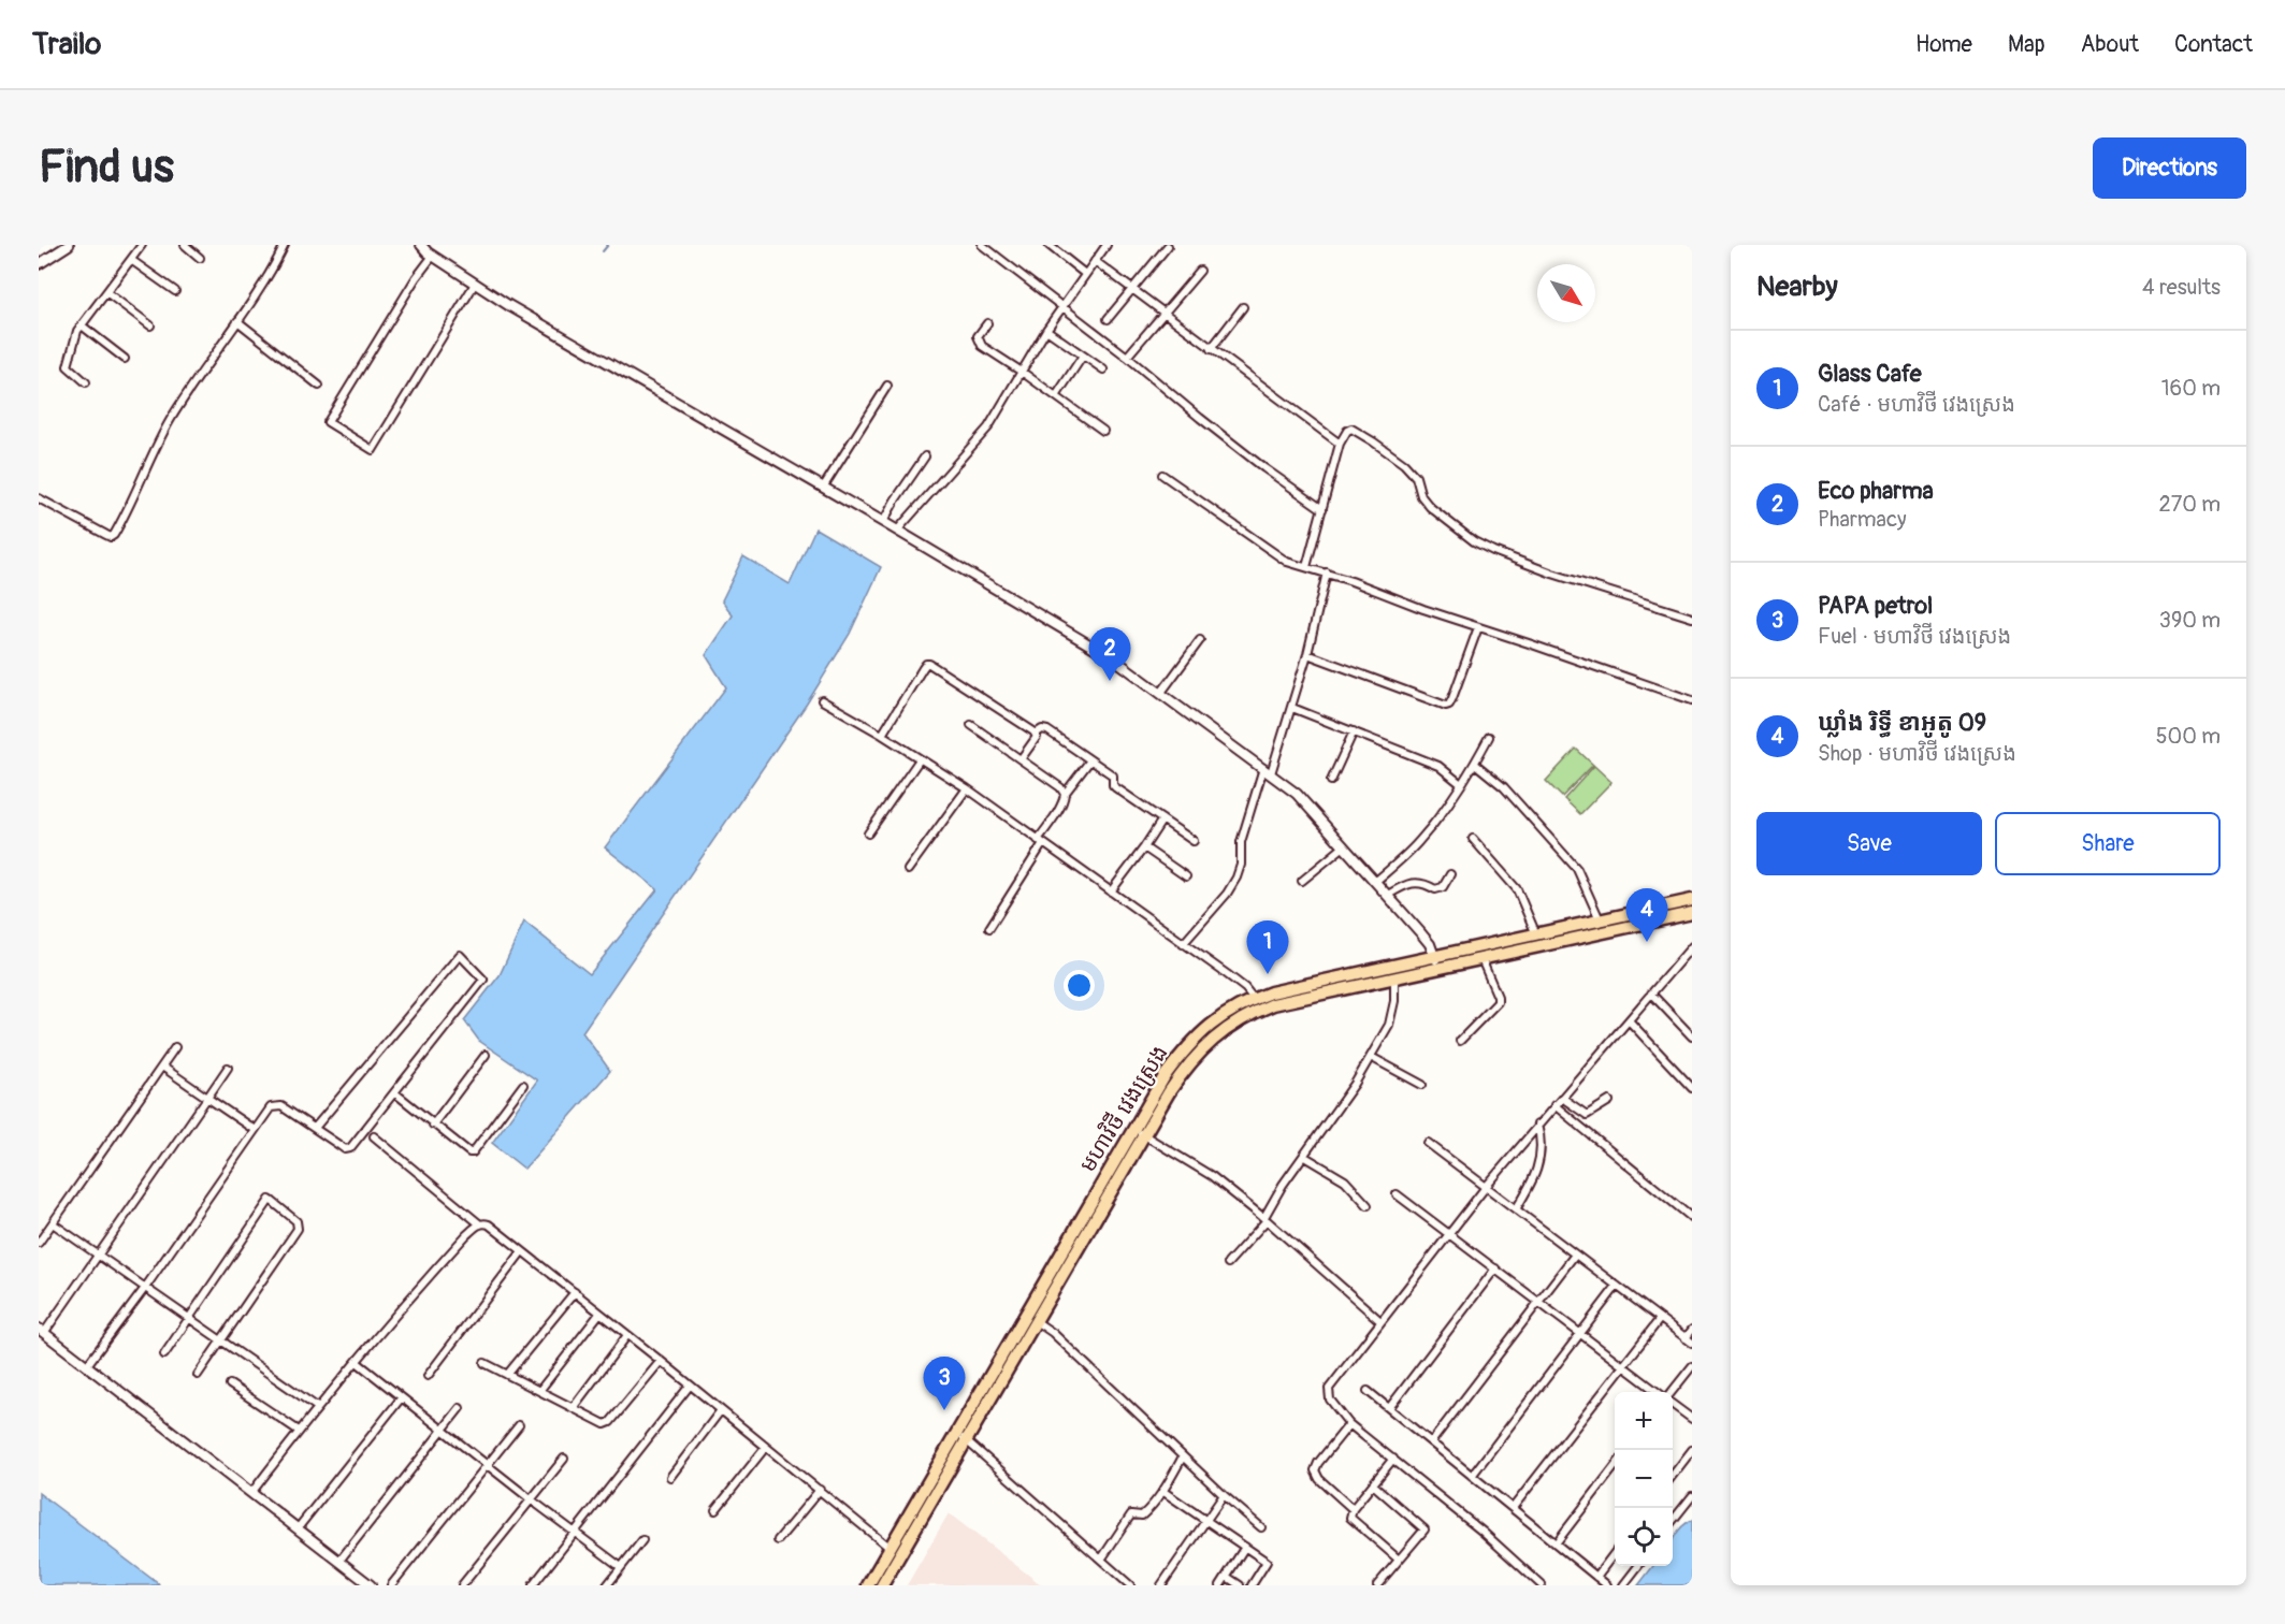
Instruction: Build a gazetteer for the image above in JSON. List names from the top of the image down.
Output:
{
  "streets": {
    "main road": ["មហាវិថី វេងស្រេង"]
  },
  "north": "bottom right",
  "page": {
    "header": "Trailo",
    "nav": [
      "Home",
      "Map",
      "About",
      "Contact"
    ],
    "buttons": [
      "Directions",
      ["Save", "Share"]
    ],
    "title": "Find us",
    "heading": ["Nearby", "4 results"],
    "list": [
      {
        "mark": "1",
        "name": "Glass Cafe",
        "note": "Café · មហាវិថី វេងស្រេង",
        "value": "160 m"
      },
      {
        "mark": "2",
        "name": "Eco pharma",
        "note": "Pharmacy",
        "value": "270 m"
      },
      {
        "mark": "3",
        "name": "PAPA petrol",
        "note": "Fuel · មហាវិថី វេងស្រេង",
        "value": "390 m"
      },
      {
        "mark": "4",
        "name": "ឃ្លាំង រិទ្ធី ខាអូតូ 09",
        "note": "Shop · មហាវិថី វេងស្រេង",
        "value": "500 m"
      }
    ],
    "pins": [
      "2",
      "4",
      "1",
      "3"
    ],
    "map_buttons": ["+", "−"]
  }
}
